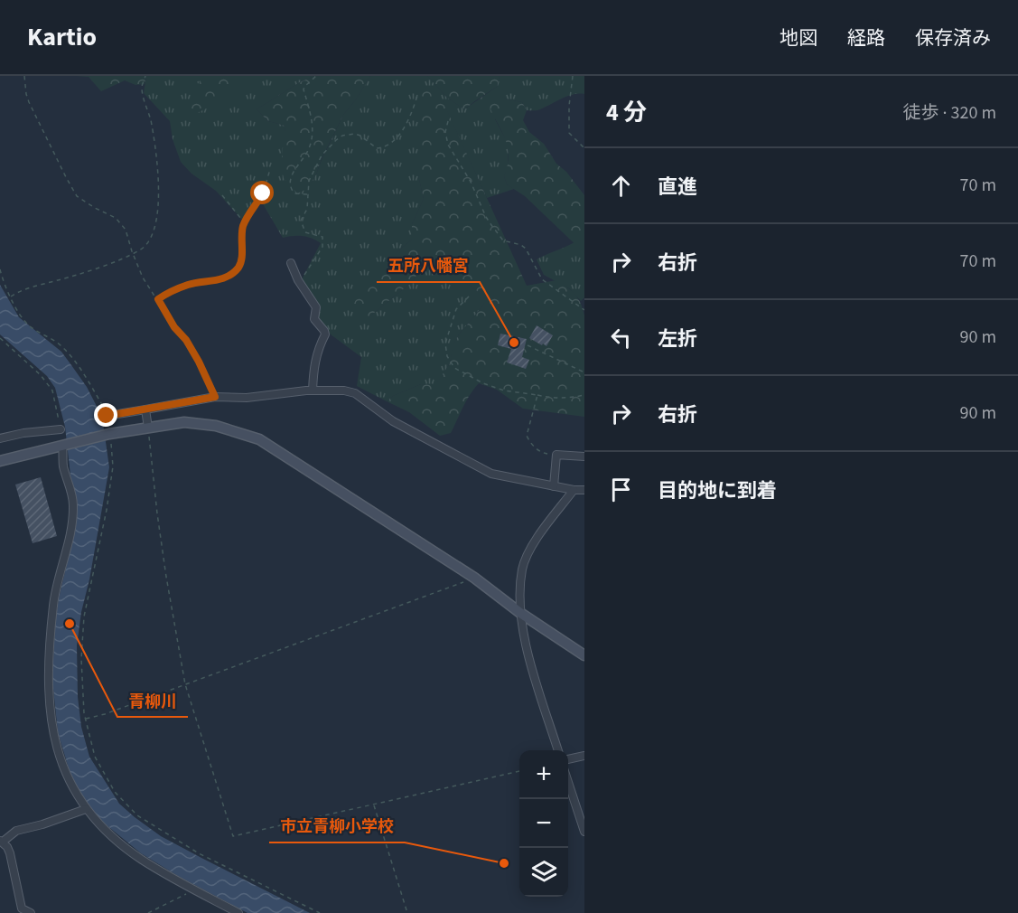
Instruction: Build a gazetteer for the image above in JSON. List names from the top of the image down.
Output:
{
  "places": ["五所八幡宮", "青柳川", "市立青柳小学校"],
  "page": {
    "header": "Kartio",
    "nav": ["地図", "経路", "保存済み"],
    "heading": ["4 分", "徒歩 · 320 m"],
    "list": [
      ["直進", "70 m"],
      ["右折", "70 m"],
      ["左折", "90 m"],
      ["右折", "90 m"],
      "目的地に到着"
    ],
    "map_buttons": ["+", "−"]
  }
}
